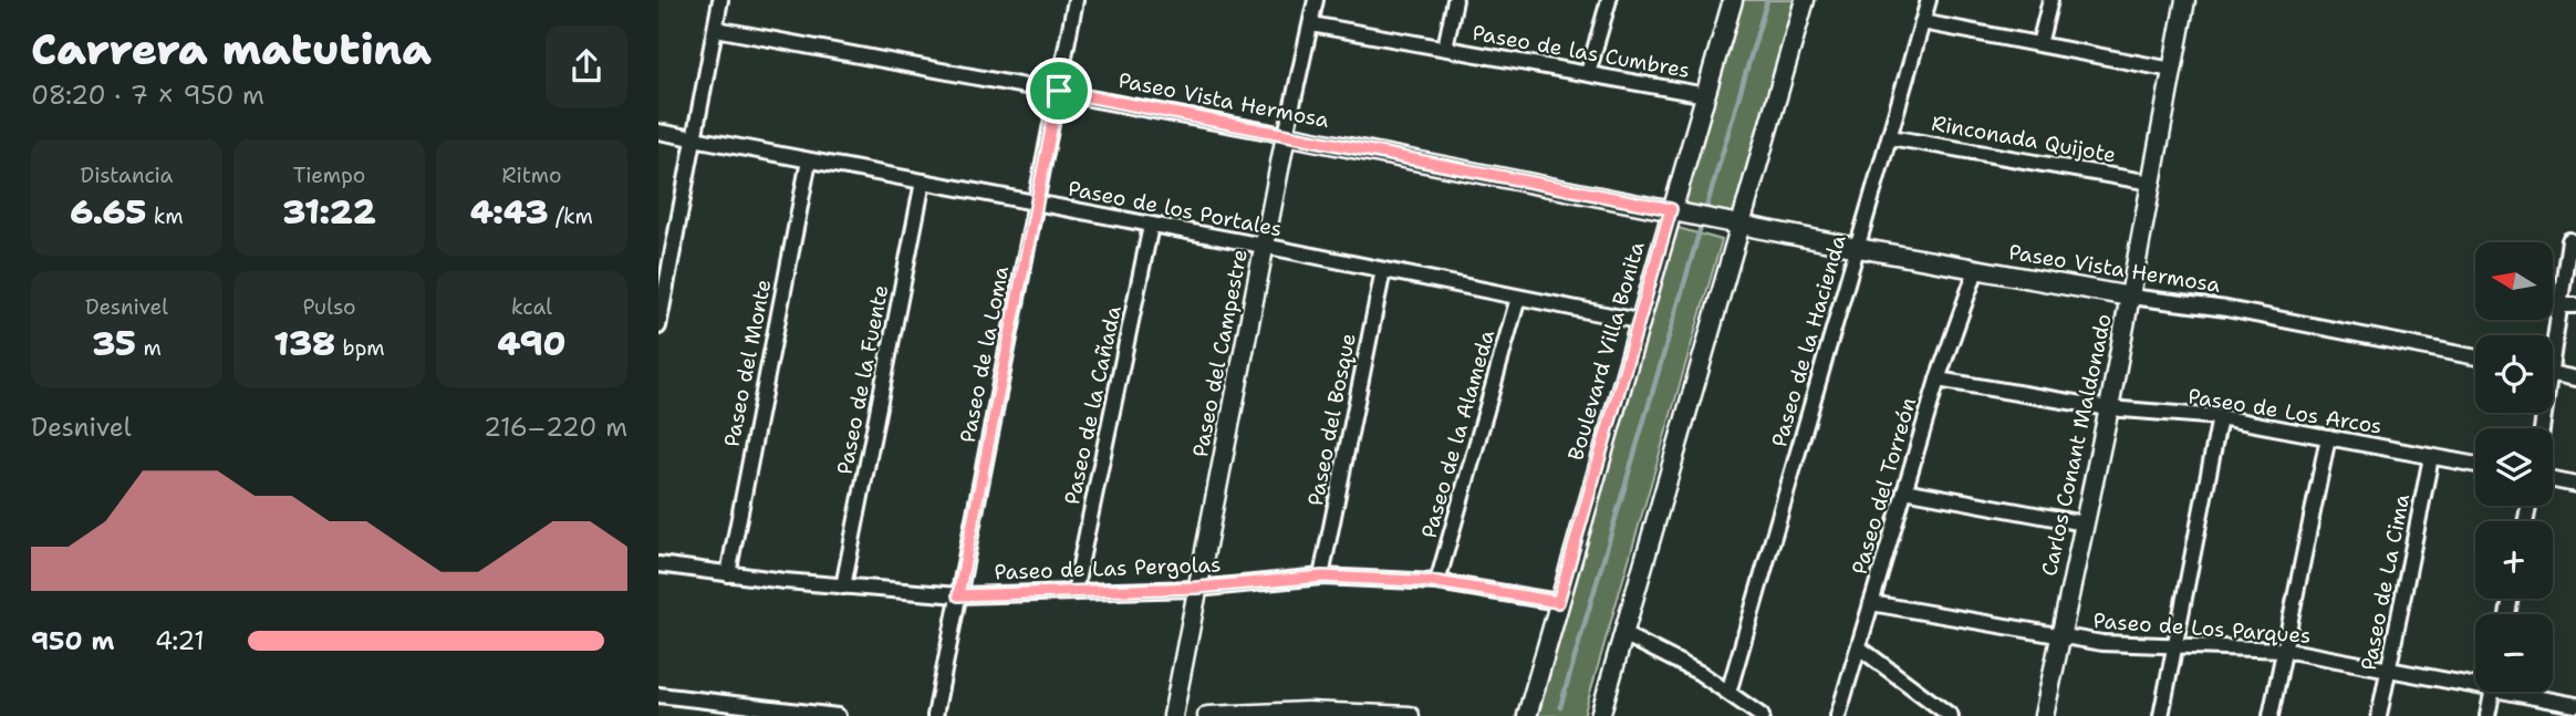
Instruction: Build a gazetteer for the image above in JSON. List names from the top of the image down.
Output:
{
  "streets": {
    "street": [
      "Paseo de las Cumbres",
      "Paseo Vista Hermosa",
      "Rinconada Quijote",
      "Paseo de los Portales",
      "Paseo de la Hacienda",
      "Boulevard Villa Bonita",
      "Paseo del Campestre",
      "Paseo de la Loma",
      "Paseo del Monte",
      "Paseo de la Fuente",
      "Paseo de la Cañada",
      "Paseo de Los Arcos",
      "Paseo del Bosque",
      "Paseo de la Alameda",
      "Carlos Conant Maldonado",
      "Paseo del Torreón",
      "Paseo de Las Pergolas",
      "Paseo de La Cima",
      "Paseo de Los Parques"
    ]
  },
  "crossings": [
    ["Paseo de las Cumbres", "Boulevard Villa Bonita"],
    ["Paseo de las Cumbres", "Paseo del Campestre"],
    ["Paseo Vista Hermosa", "Paseo de la Hacienda"],
    ["Paseo Vista Hermosa", "Boulevard Villa Bonita"],
    ["Paseo Vista Hermosa", "Paseo del Campestre"],
    ["Paseo Vista Hermosa", "Paseo de la Loma"],
    ["Paseo Vista Hermosa", "Carlos Conant Maldonado"],
    ["Paseo Vista Hermosa", "Paseo del Torreón"],
    ["Rinconada Quijote", "Paseo de la Hacienda"],
    ["Rinconada Quijote", "Carlos Conant Maldonado"],
    ["Paseo de los Portales", "Boulevard Villa Bonita"],
    ["Paseo de los Portales", "Paseo del Campestre"],
    ["Paseo de los Portales", "Paseo de la Loma"],
    ["Paseo de los Portales", "Paseo del Monte"],
    ["Paseo de los Portales", "Paseo de la Fuente"],
    ["Paseo de los Portales", "Paseo de la Cañada"],
    ["Paseo de los Portales", "Paseo del Bosque"],
    ["Paseo de los Portales", "Paseo de la Alameda"],
    ["Boulevard Villa Bonita", "Paseo de Las Pergolas"],
    ["Paseo del Campestre", "Paseo de Las Pergolas"],
    ["Paseo de la Loma", "Paseo de Las Pergolas"],
    ["Paseo del Monte", "Paseo de Las Pergolas"],
    ["Paseo de la Fuente", "Paseo de Las Pergolas"],
    ["Paseo de la Cañada", "Paseo de Las Pergolas"],
    ["Paseo de Los Arcos", "Carlos Conant Maldonado"],
    ["Paseo de Los Arcos", "Paseo del Torreón"],
    ["Paseo de Los Arcos", "Paseo de La Cima"],
    ["Paseo del Bosque", "Paseo de Las Pergolas"],
    ["Paseo de la Alameda", "Paseo de Las Pergolas"],
    ["Carlos Conant Maldonado", "Paseo de Los Parques"],
    ["Paseo del Torreón", "Paseo de Los Parques"],
    ["Paseo de La Cima", "Paseo de Los Parques"]
  ],
  "north": "left",
  "page": {
    "heading": ["Carrera matutina", "08:20 · 7 × 950 m"],
    "stats": [
      ["Distancia", "6.65 km"],
      ["Tiempo", "31:22"],
      ["Ritmo", "4:43 /km"],
      ["Desnivel", "35 m"],
      ["Pulso", "138 bpm"],
      ["kcal", "490"]
    ],
    "map_buttons": ["+", "−"],
    "chart": ["Desnivel", "216–220 m"],
    "list": [
      {
        "name": "950 m",
        "note": "4:21"
      }
    ]
  }
}
